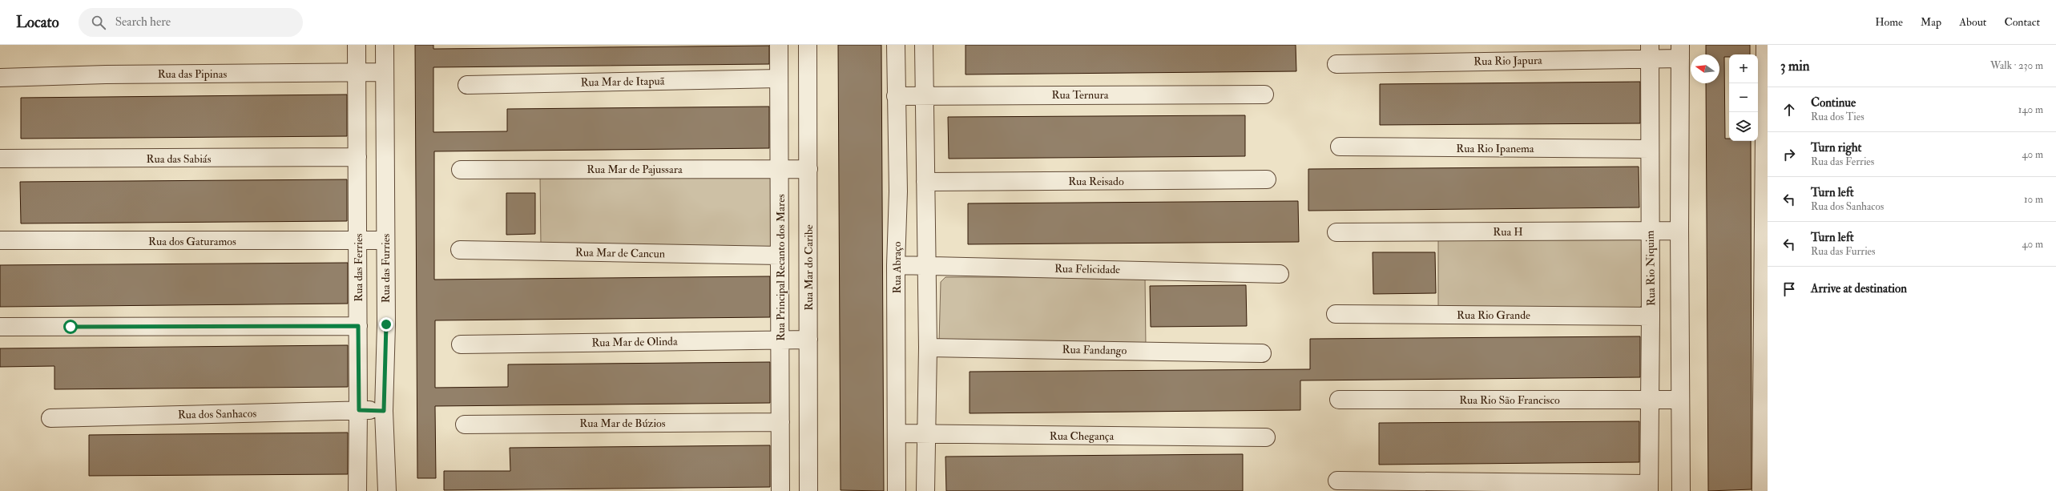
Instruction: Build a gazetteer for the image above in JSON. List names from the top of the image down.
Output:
{
  "streets": {
    "street": [
      "Rua Rio Japura",
      "Rua das Pipinas",
      "Rua Mar de Itapuã",
      "Rua Ternura",
      "Rua Rio Ipanema",
      "Rua das Sabiás",
      "Rua Mar de Pajussara",
      "Rua Reisado",
      "Rua H",
      "Rua dos Gaturamos",
      "Rua Mar de Cancun",
      "Rua das Ferries",
      "Rua Principal Recanto dos Mares",
      "Rua Mar do Caribe",
      "Rua Abraço",
      "Rua das Furries",
      "Rua Rio Niquim",
      "Rua Felicidade",
      "Rua Rio Grande",
      "Rua Mar de Olinda",
      "Rua Fandango",
      "Rua Rio São Francisco",
      "Rua dos Sanhacos",
      "Rua Mar de Búzios",
      "Rua Chegança"
    ]
  },
  "crossings": [
    ["Rua Rio Japura", "Rua Rio Niquim"],
    ["Rua das Pipinas", "Rua das Ferries"],
    ["Rua das Pipinas", "Rua das Furries"],
    ["Rua Mar de Itapuã", "Rua Principal Recanto dos Mares"],
    ["Rua Ternura", "Rua Abraço"],
    ["Rua Rio Ipanema", "Rua Rio Niquim"],
    ["Rua das Sabiás", "Rua das Ferries"],
    ["Rua Mar de Pajussara", "Rua Principal Recanto dos Mares"],
    ["Rua Mar de Pajussara", "Rua Mar do Caribe"],
    ["Rua H", "Rua Rio Niquim"],
    ["Rua dos Gaturamos", "Rua das Ferries"],
    ["Rua dos Gaturamos", "Rua das Furries"],
    ["Rua Mar de Cancun", "Rua Principal Recanto dos Mares"],
    ["Rua das Ferries", "Rua dos Sanhacos"],
    ["Rua Principal Recanto dos Mares", "Rua Mar de Olinda"],
    ["Rua Principal Recanto dos Mares", "Rua Mar de Búzios"],
    ["Rua Mar do Caribe", "Rua Mar de Olinda"],
    ["Rua Abraço", "Rua Felicidade"],
    ["Rua Abraço", "Rua Chegança"],
    ["Rua das Furries", "Rua dos Sanhacos"],
    ["Rua Rio Niquim", "Rua Rio Grande"],
    ["Rua Rio Niquim", "Rua Rio São Francisco"]
  ],
  "north": "left",
  "page": {
    "header": "Locato",
    "search": "Search here",
    "nav": [
      "Home",
      "Map",
      "About",
      "Contact"
    ],
    "heading": ["3 min", "Walk · 230 m"],
    "map_buttons": ["+", "−"],
    "list": [
      ["Continue", "Rua dos Ties", "140 m"],
      ["Turn right", "Rua das Ferries", "40 m"],
      ["Turn left", "Rua dos Sanhacos", "10 m"],
      ["Turn left", "Rua das Furries", "40 m"],
      "Arrive at destination"
    ]
  }
}
